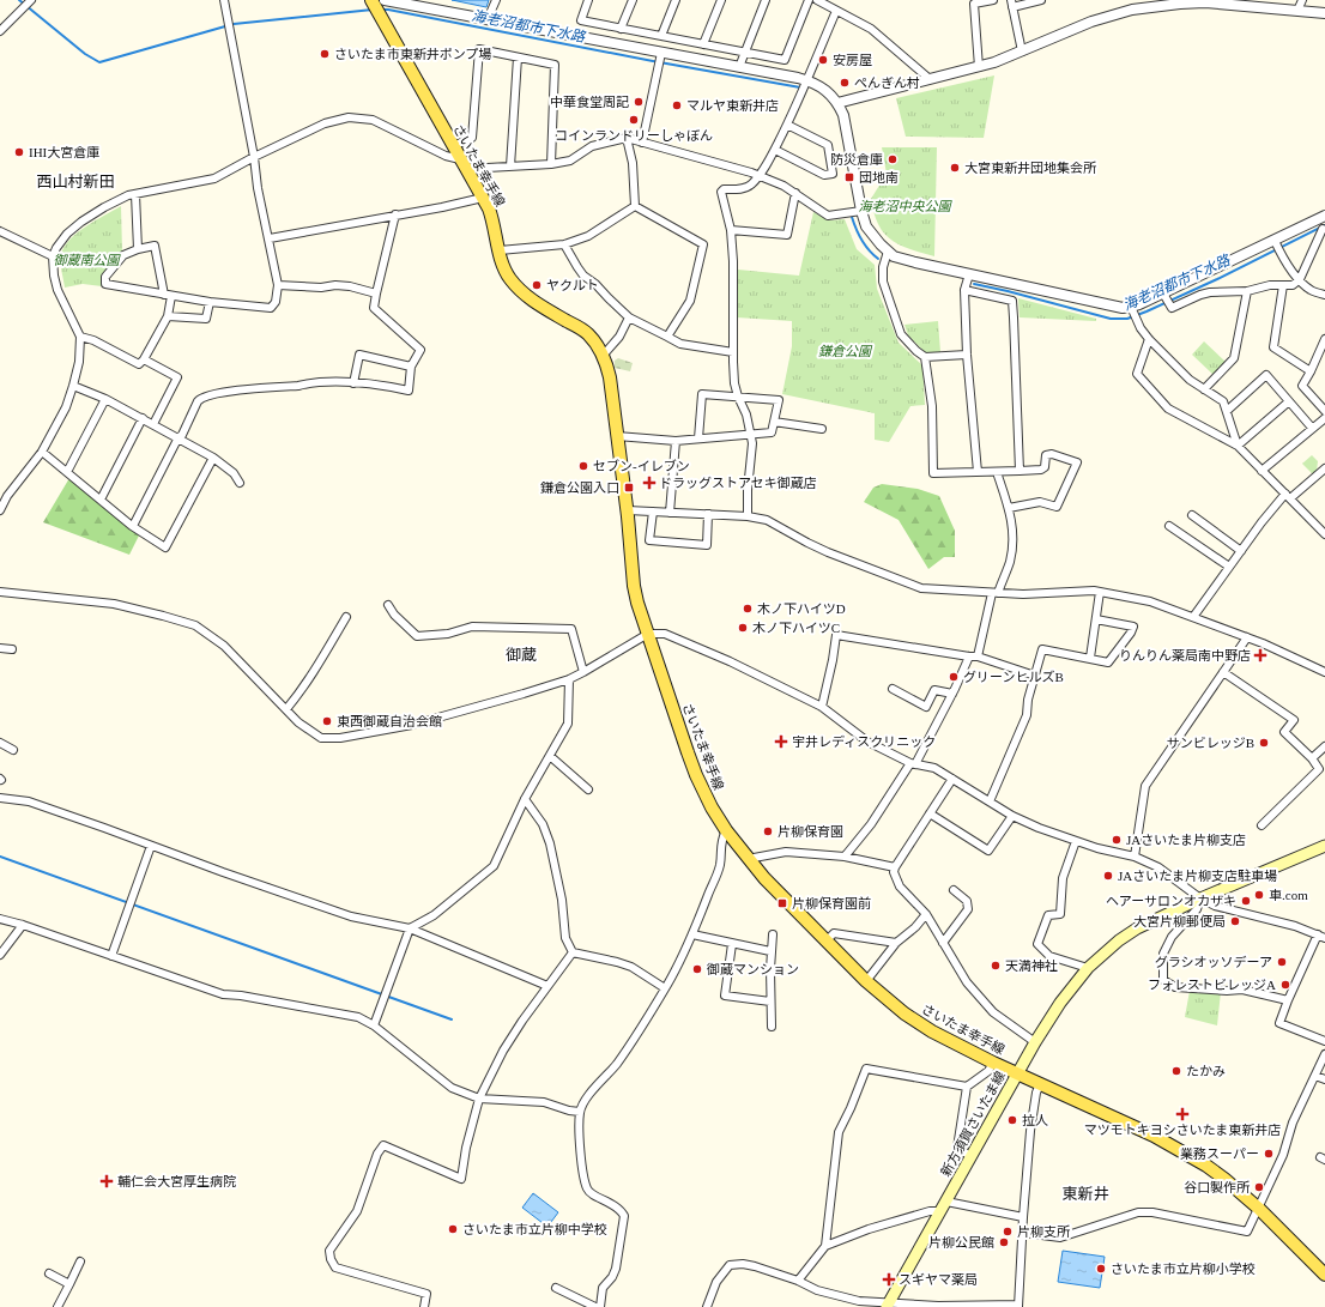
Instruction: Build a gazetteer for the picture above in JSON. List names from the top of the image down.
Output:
{
  "streets": {
    "main road": ["さいたま幸手線", "新方須賀さいたま線"]
  },
  "crossings": [
    ["さいたま幸手線", "新方須賀さいたま線"]
  ],
  "districts": ["西山村新田", "御蔵", "東新井"],
  "water": ["海老沼都市下水路"],
  "parks": ["海老沼中央公園", "御蔵南公園", "鎌倉公園"],
  "places": {
    "other": [
      "さいたま市東新井ポンプ場",
      "安房屋",
      "ぺんぎん村",
      "中華食堂周記",
      "マルヤ東新井店",
      "コインランドリーしゃぼん",
      "IHI大宮倉庫",
      "防災倉庫",
      "大宮東新井団地集会所",
      "ヤクルト",
      "セブン-イレブン",
      "木ノ下ハイツD",
      "木ノ下ハイツC",
      "グリーンヒルズB",
      "東西御蔵自治会館",
      "サンビレッジB",
      "片柳保育園",
      "JAさいたま片柳支店",
      "JAさいたま片柳支店駐車場",
      "車.com",
      "ヘアーサロンオカザキ",
      "大宮片柳郵便局",
      "グラシオッソデーア",
      "天満神社",
      "御蔵マンション",
      "フォレストビレッジA",
      "たかみ",
      "拉人",
      "業務スーパー",
      "谷口製作所",
      "さいたま市立片柳中学校",
      "片柳支所",
      "片柳公民館",
      "さいたま市立片柳小学校"
    ],
    "transit": ["団地南", "鎌倉公園入口", "片柳保育園前"],
    "health": [
      "ドラッグストアセキ御蔵店",
      "りんりん薬局南中野店",
      "宇井レディスクリニック",
      "マツモトキヨシさいたま東新井店",
      "輔仁会大宮厚生病院",
      "スギヤマ薬局"
    ]
  }
}
